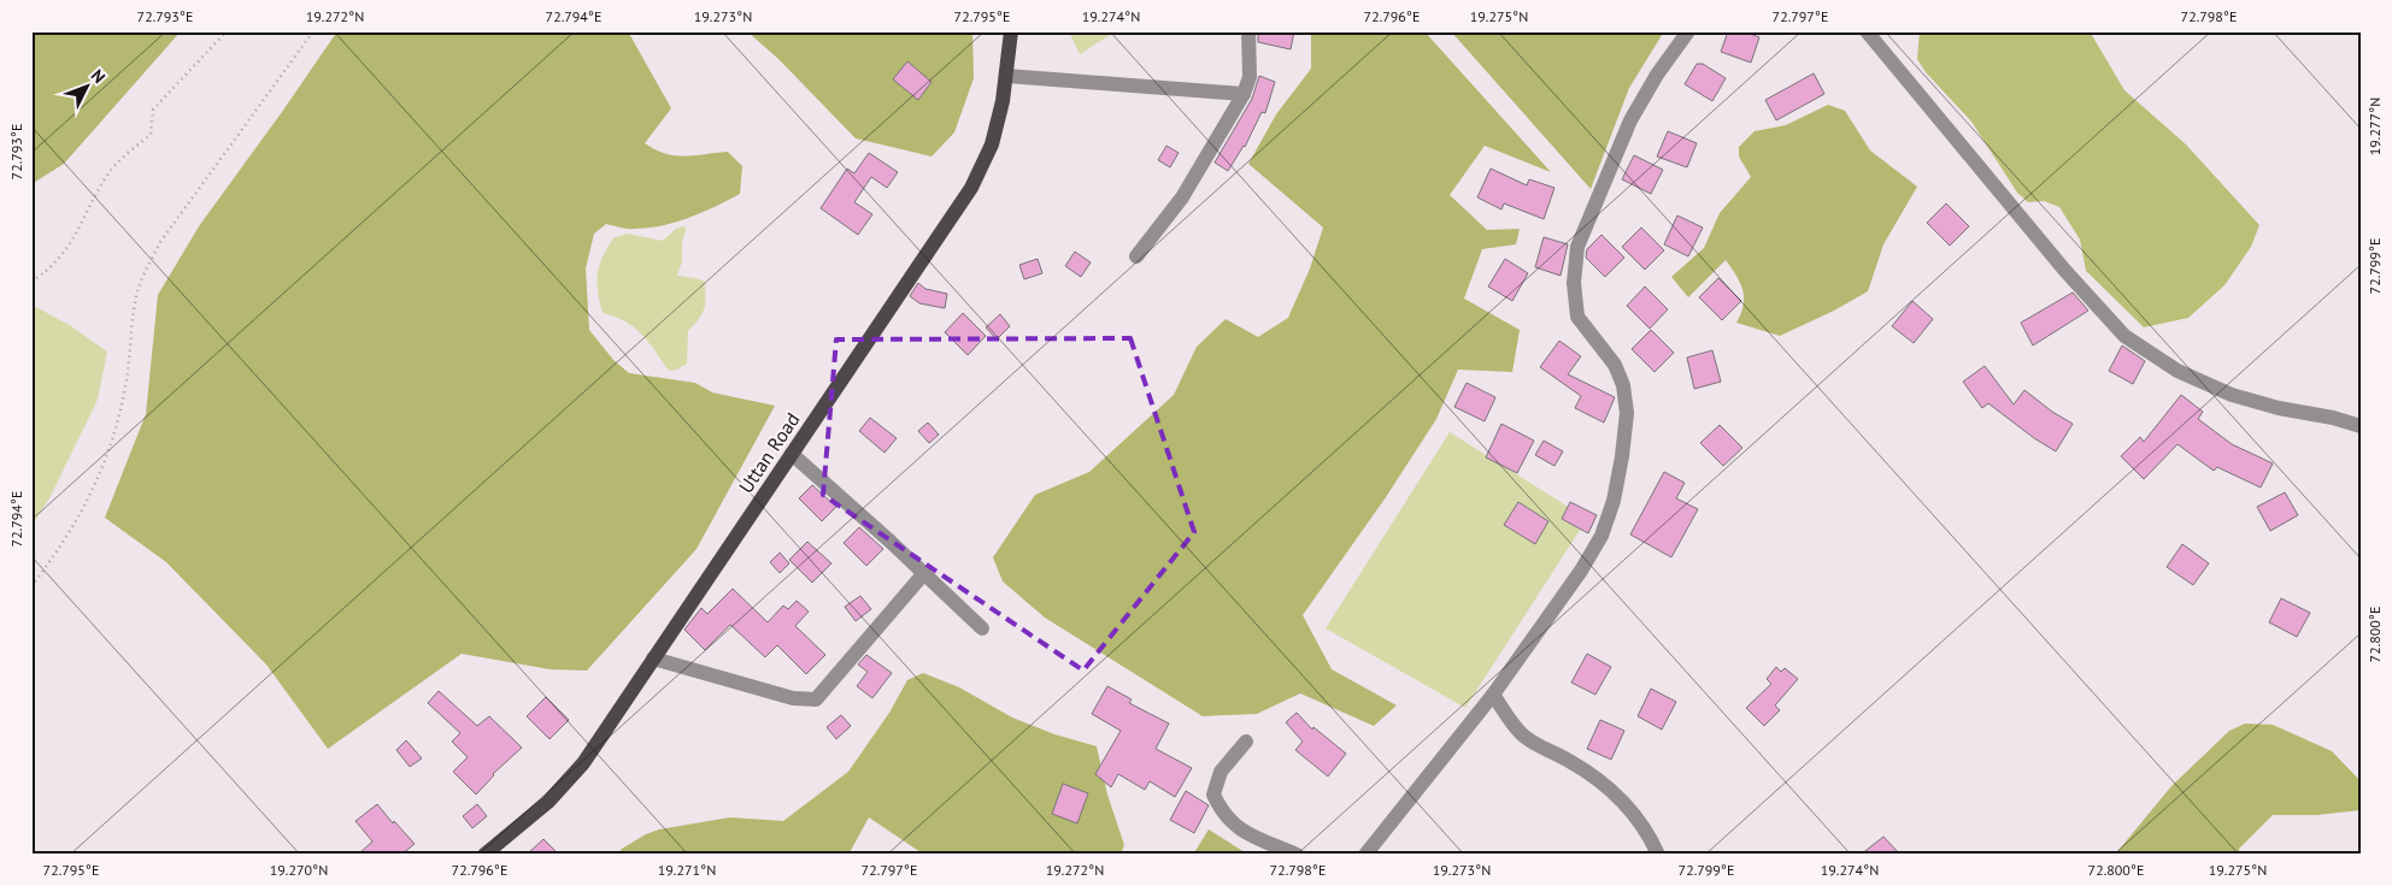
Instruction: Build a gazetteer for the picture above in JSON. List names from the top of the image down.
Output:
{
  "streets": {
    "main road": ["Uttan Road"]
  },
  "north": "top right",
  "coordinates": [
    "72.793°E",
    "19.272°N",
    "72.794°E",
    "19.273°N",
    "72.795°E",
    "19.274°N",
    "72.796°E",
    "19.275°N",
    "72.797°E",
    "72.798°E",
    "19.277°N",
    "72.799°E",
    "72.800°E",
    "19.270°N",
    "19.271°N"
  ]
}
